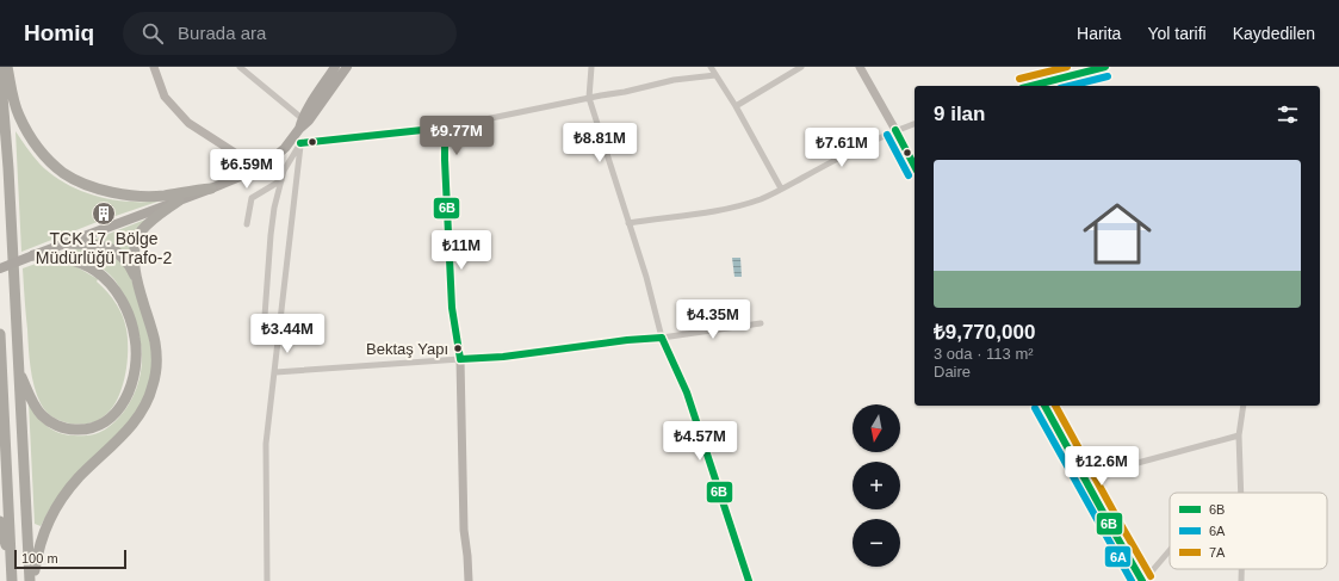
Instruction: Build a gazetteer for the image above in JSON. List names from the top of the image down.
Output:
{
  "places": {
    "building": ["TCK 17. Bölge Müdürlüğü Trafo-2"],
    "other": ["Bektaş Yapı"]
  },
  "lines": ["transit line 6B", "transit line 7A", "transit line 6A"],
  "legend": ["6B", "6A", "7A"],
  "scale_bar": "100 m",
  "north": "bottom",
  "page": {
    "header": "Homiq",
    "search": "Burada ara",
    "nav": ["Harita", "Yol tarifi", "Kaydedilen"],
    "heading": "9 ilan",
    "price": [
      "₺9.77M",
      "₺8.81M",
      "₺7.61M",
      "₺6.59M",
      "₺11M",
      "₺4.35M",
      "₺3.44M",
      "₺4.57M",
      "₺12.6M"
    ],
    "list": [
      {
        "name": "₺9,770,000",
        "note": "3 oda · 113 m² · Daire"
      }
    ],
    "map_buttons": ["+", "−"],
    "scale": "100 m"
  }
}
